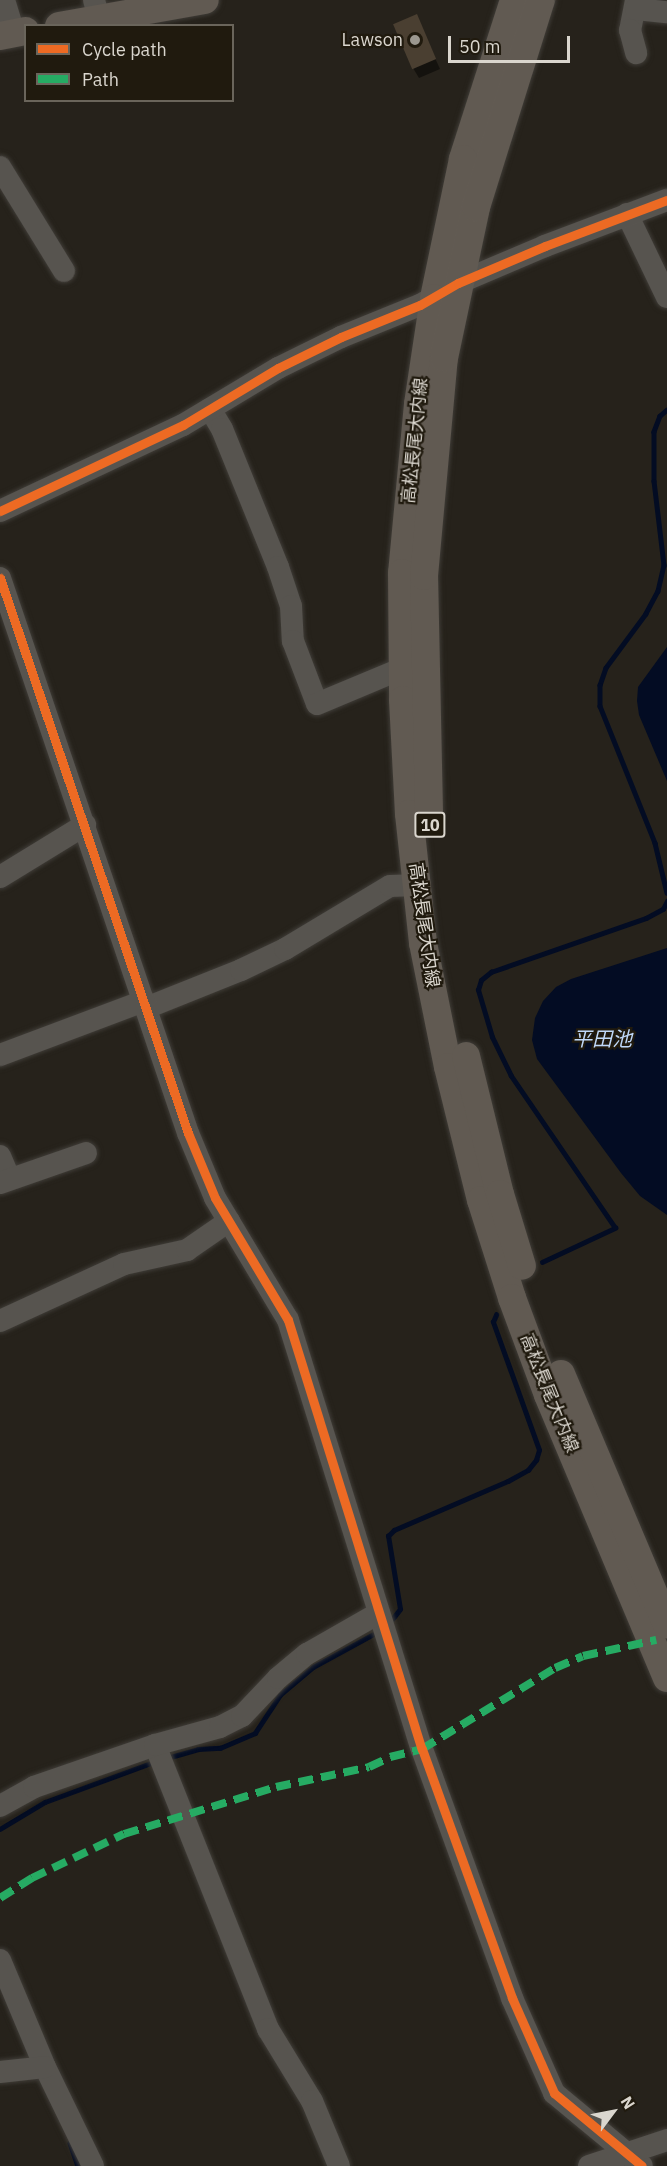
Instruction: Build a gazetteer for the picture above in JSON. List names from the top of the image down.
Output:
{
  "streets": {
    "main road": ["高松長尾大内線", "10"]
  },
  "water": ["平田池"],
  "places": ["Lawson"],
  "legend": ["Cycle path", "Path"],
  "scale_bar": "50 m",
  "north": "top right"
}
